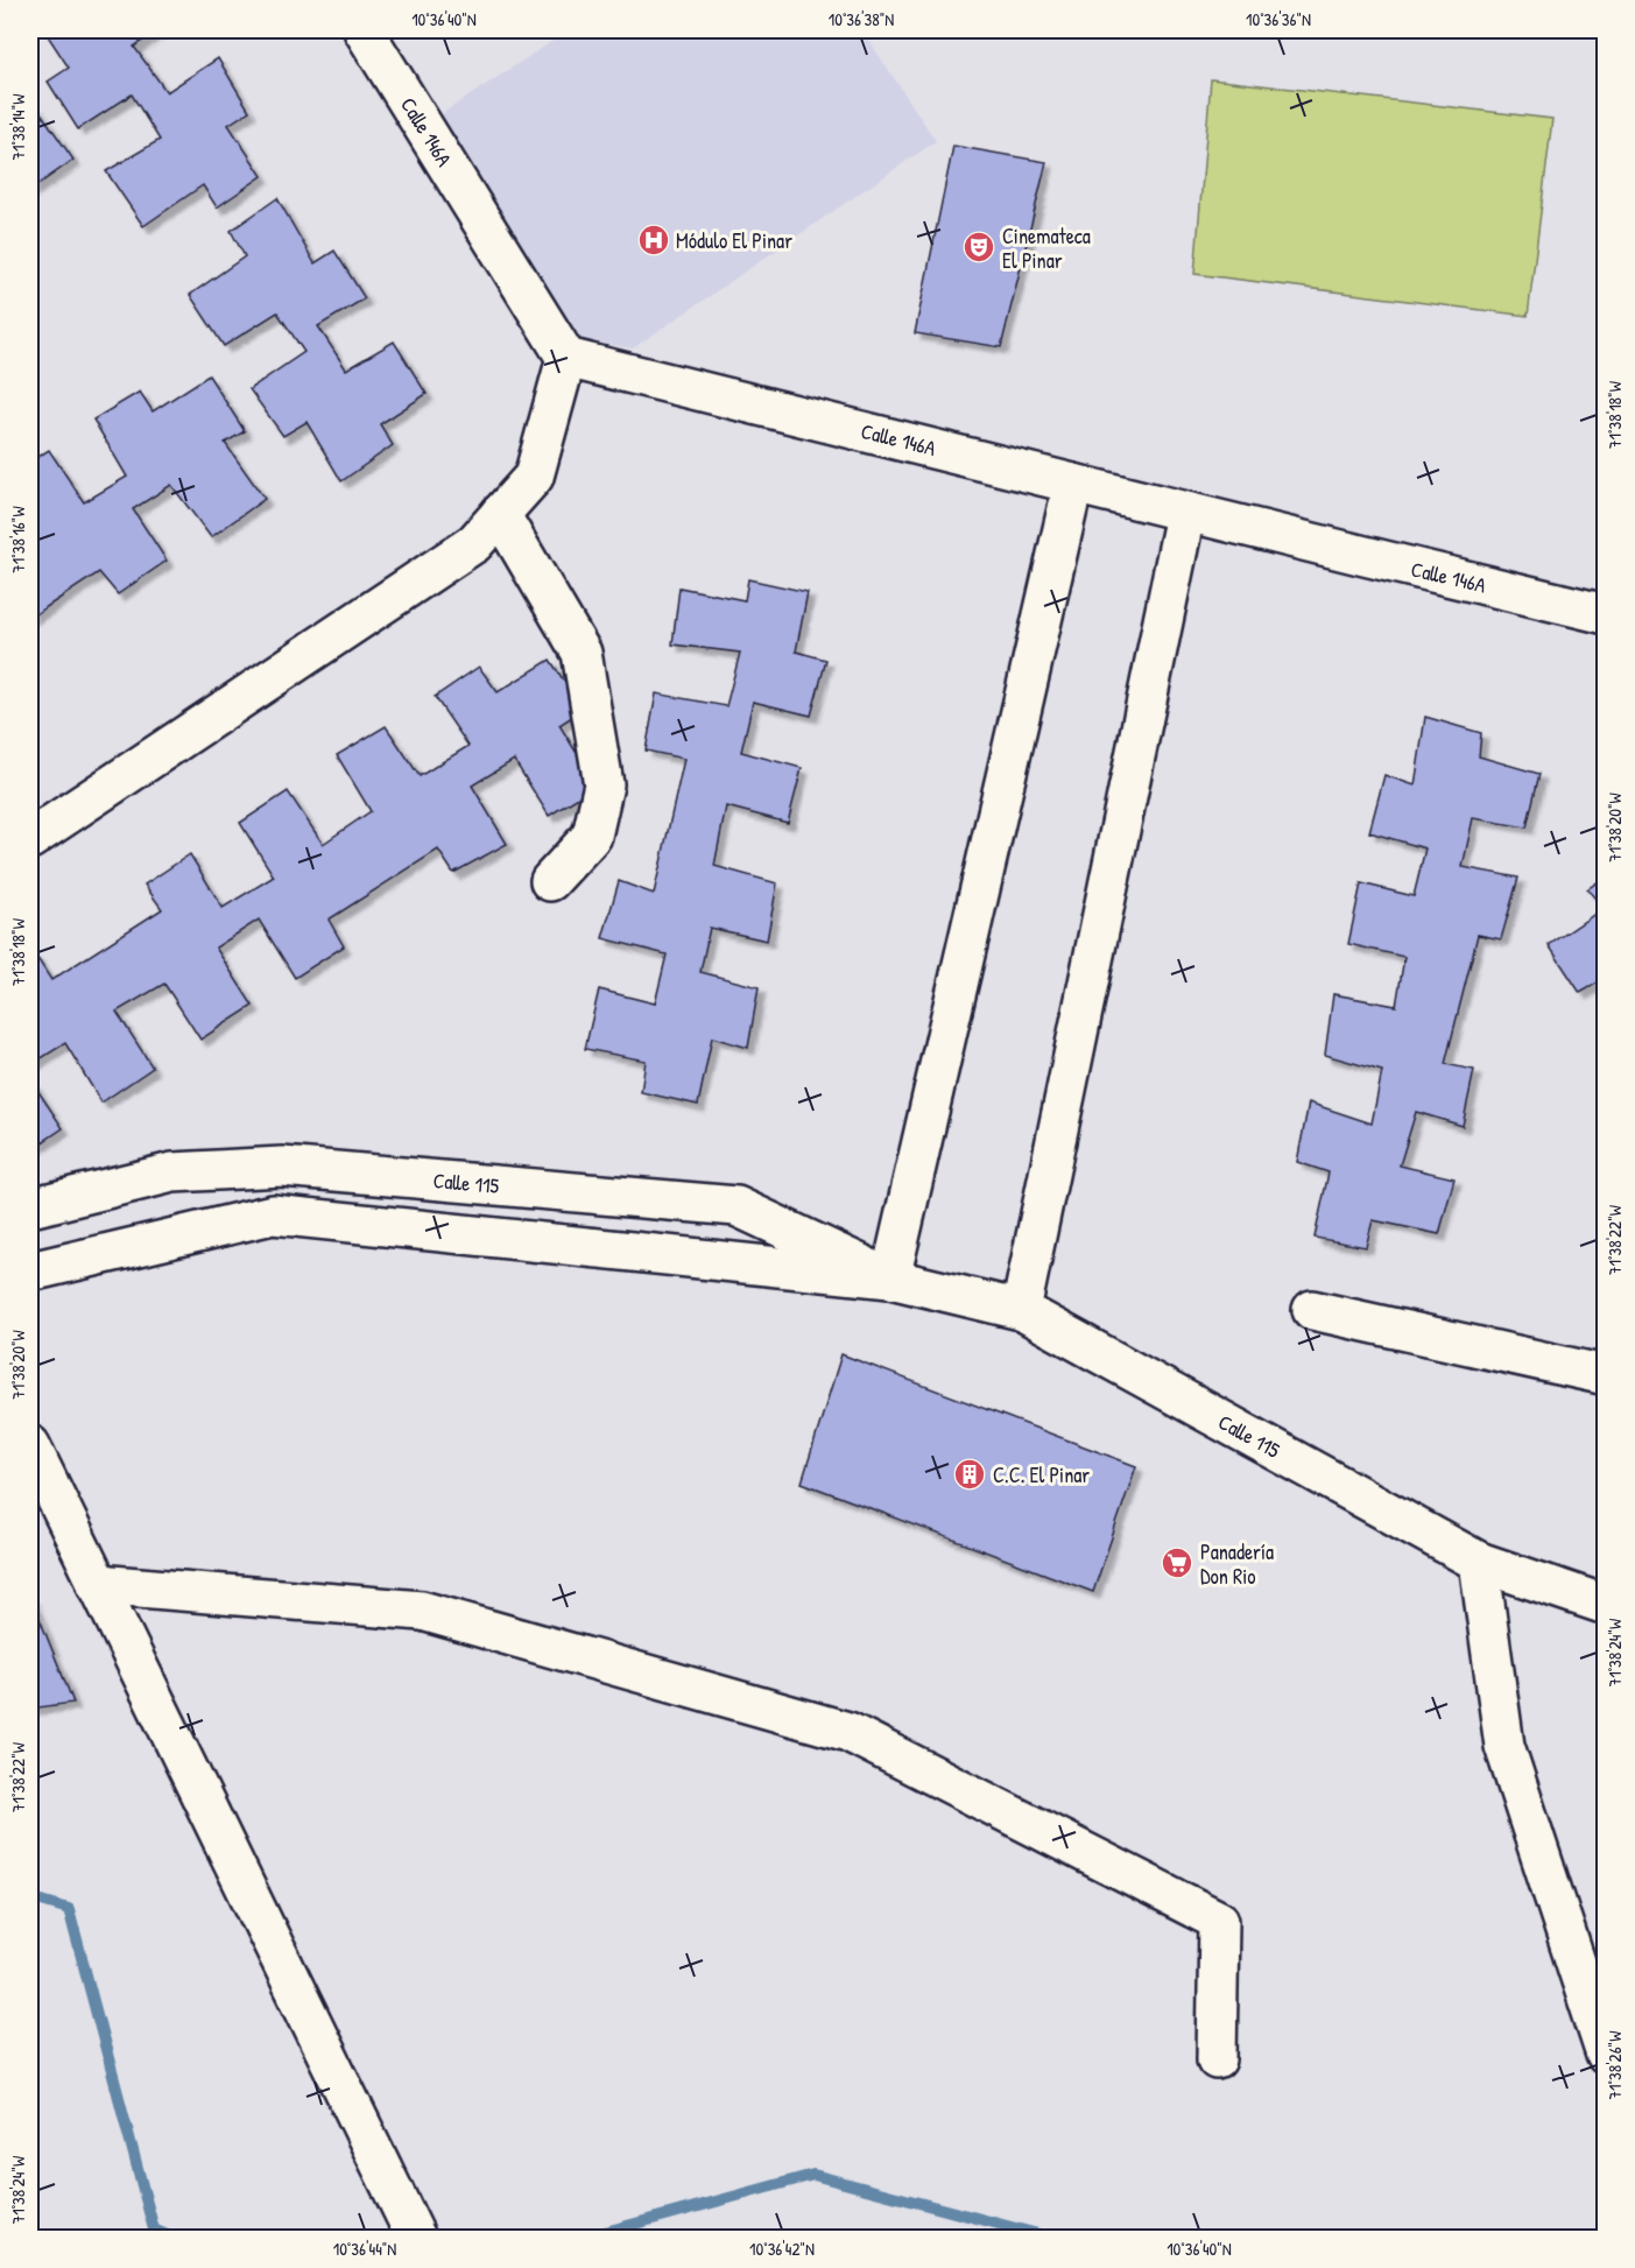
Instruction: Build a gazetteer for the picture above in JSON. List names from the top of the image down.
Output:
{
  "streets": {
    "street": ["Calle 146A", "Calle 115"]
  },
  "places": {
    "hospital": ["Módulo El Pinar"],
    "theatre": ["Cinemateca El Pinar"],
    "building": ["C.C. El Pinar"],
    "supermarket": ["Panadería Don Rio"]
  },
  "coordinates": [
    "10°36'40\"N",
    "10°36'38\"N",
    "10°36'36\"N",
    "71°38'14\"W",
    "71°38'18\"W",
    "71°38'16\"W",
    "71°38'20\"W",
    "71°38'22\"W",
    "71°38'24\"W",
    "71°38'26\"W",
    "10°36'44\"N",
    "10°36'42\"N"
  ]
}
